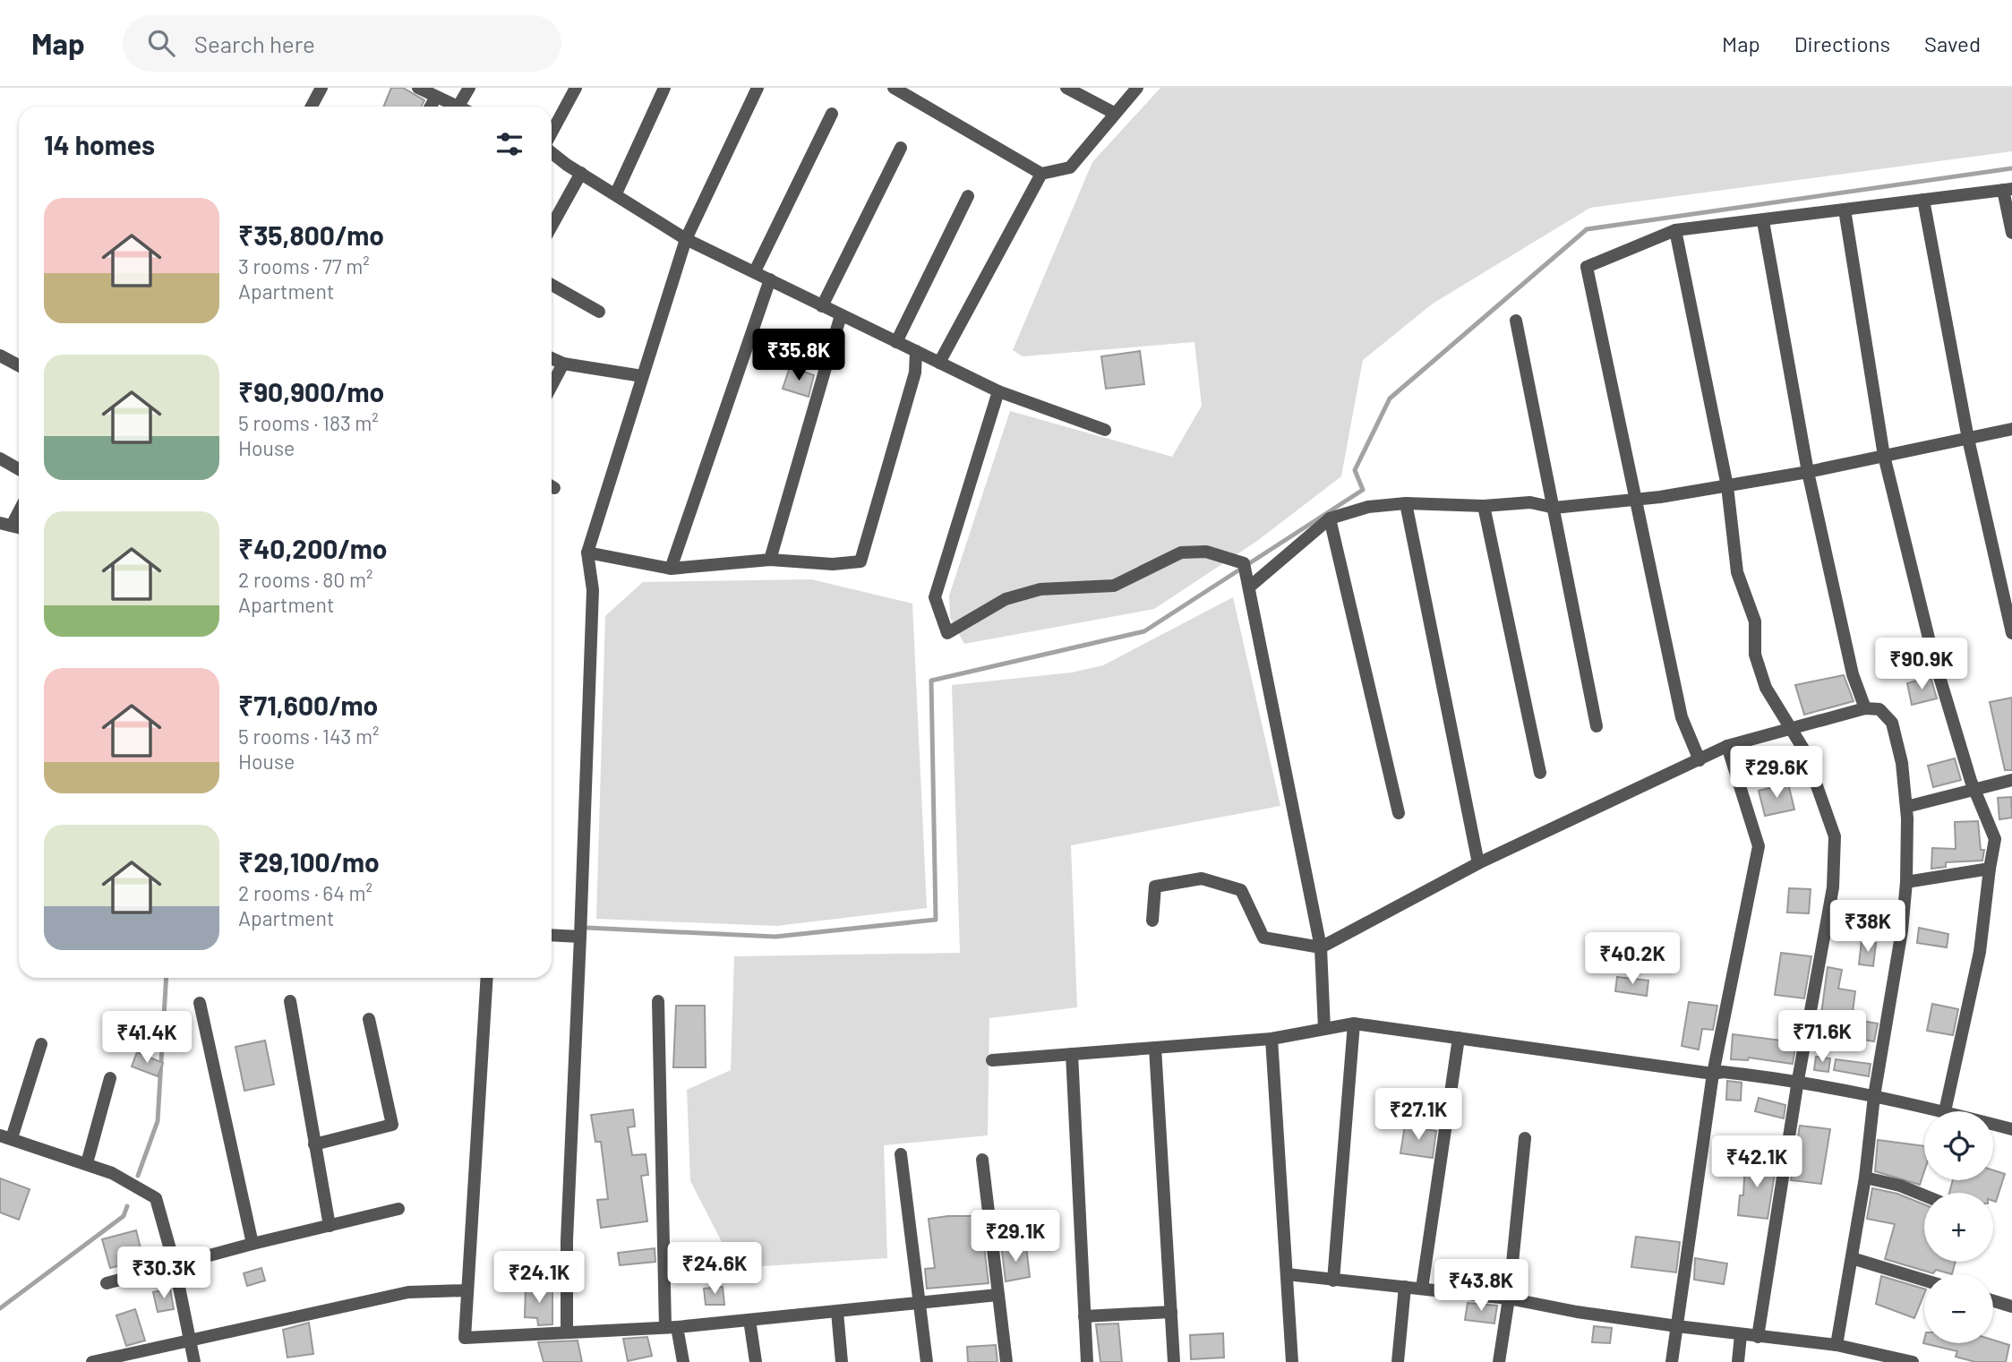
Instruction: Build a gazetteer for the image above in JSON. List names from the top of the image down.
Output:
{
  "page": {
    "header": "Map",
    "search": "Search here",
    "nav": ["Map", "Directions", "Saved"],
    "heading": "14 homes",
    "list": [
      {
        "name": "₹35,800/mo",
        "note": "3 rooms · 77 m² · Apartment"
      },
      {
        "name": "₹90,900/mo",
        "note": "5 rooms · 183 m² · House"
      },
      {
        "name": "₹40,200/mo",
        "note": "2 rooms · 80 m² · Apartment"
      },
      {
        "name": "₹71,600/mo",
        "note": "5 rooms · 143 m² · House"
      },
      {
        "name": "₹29,100/mo",
        "note": "2 rooms · 64 m² · Apartment"
      }
    ],
    "price": [
      "₹35.8K",
      "₹90.9K",
      "₹29.6K",
      "₹38K",
      "₹40.2K",
      "₹71.6K",
      "₹41.4K",
      "₹27.1K",
      "₹42.1K",
      "₹29.1K",
      "₹24.6K",
      "₹30.3K",
      "₹24.1K",
      "₹43.8K"
    ],
    "map_buttons": ["+", "−"]
  }
}
